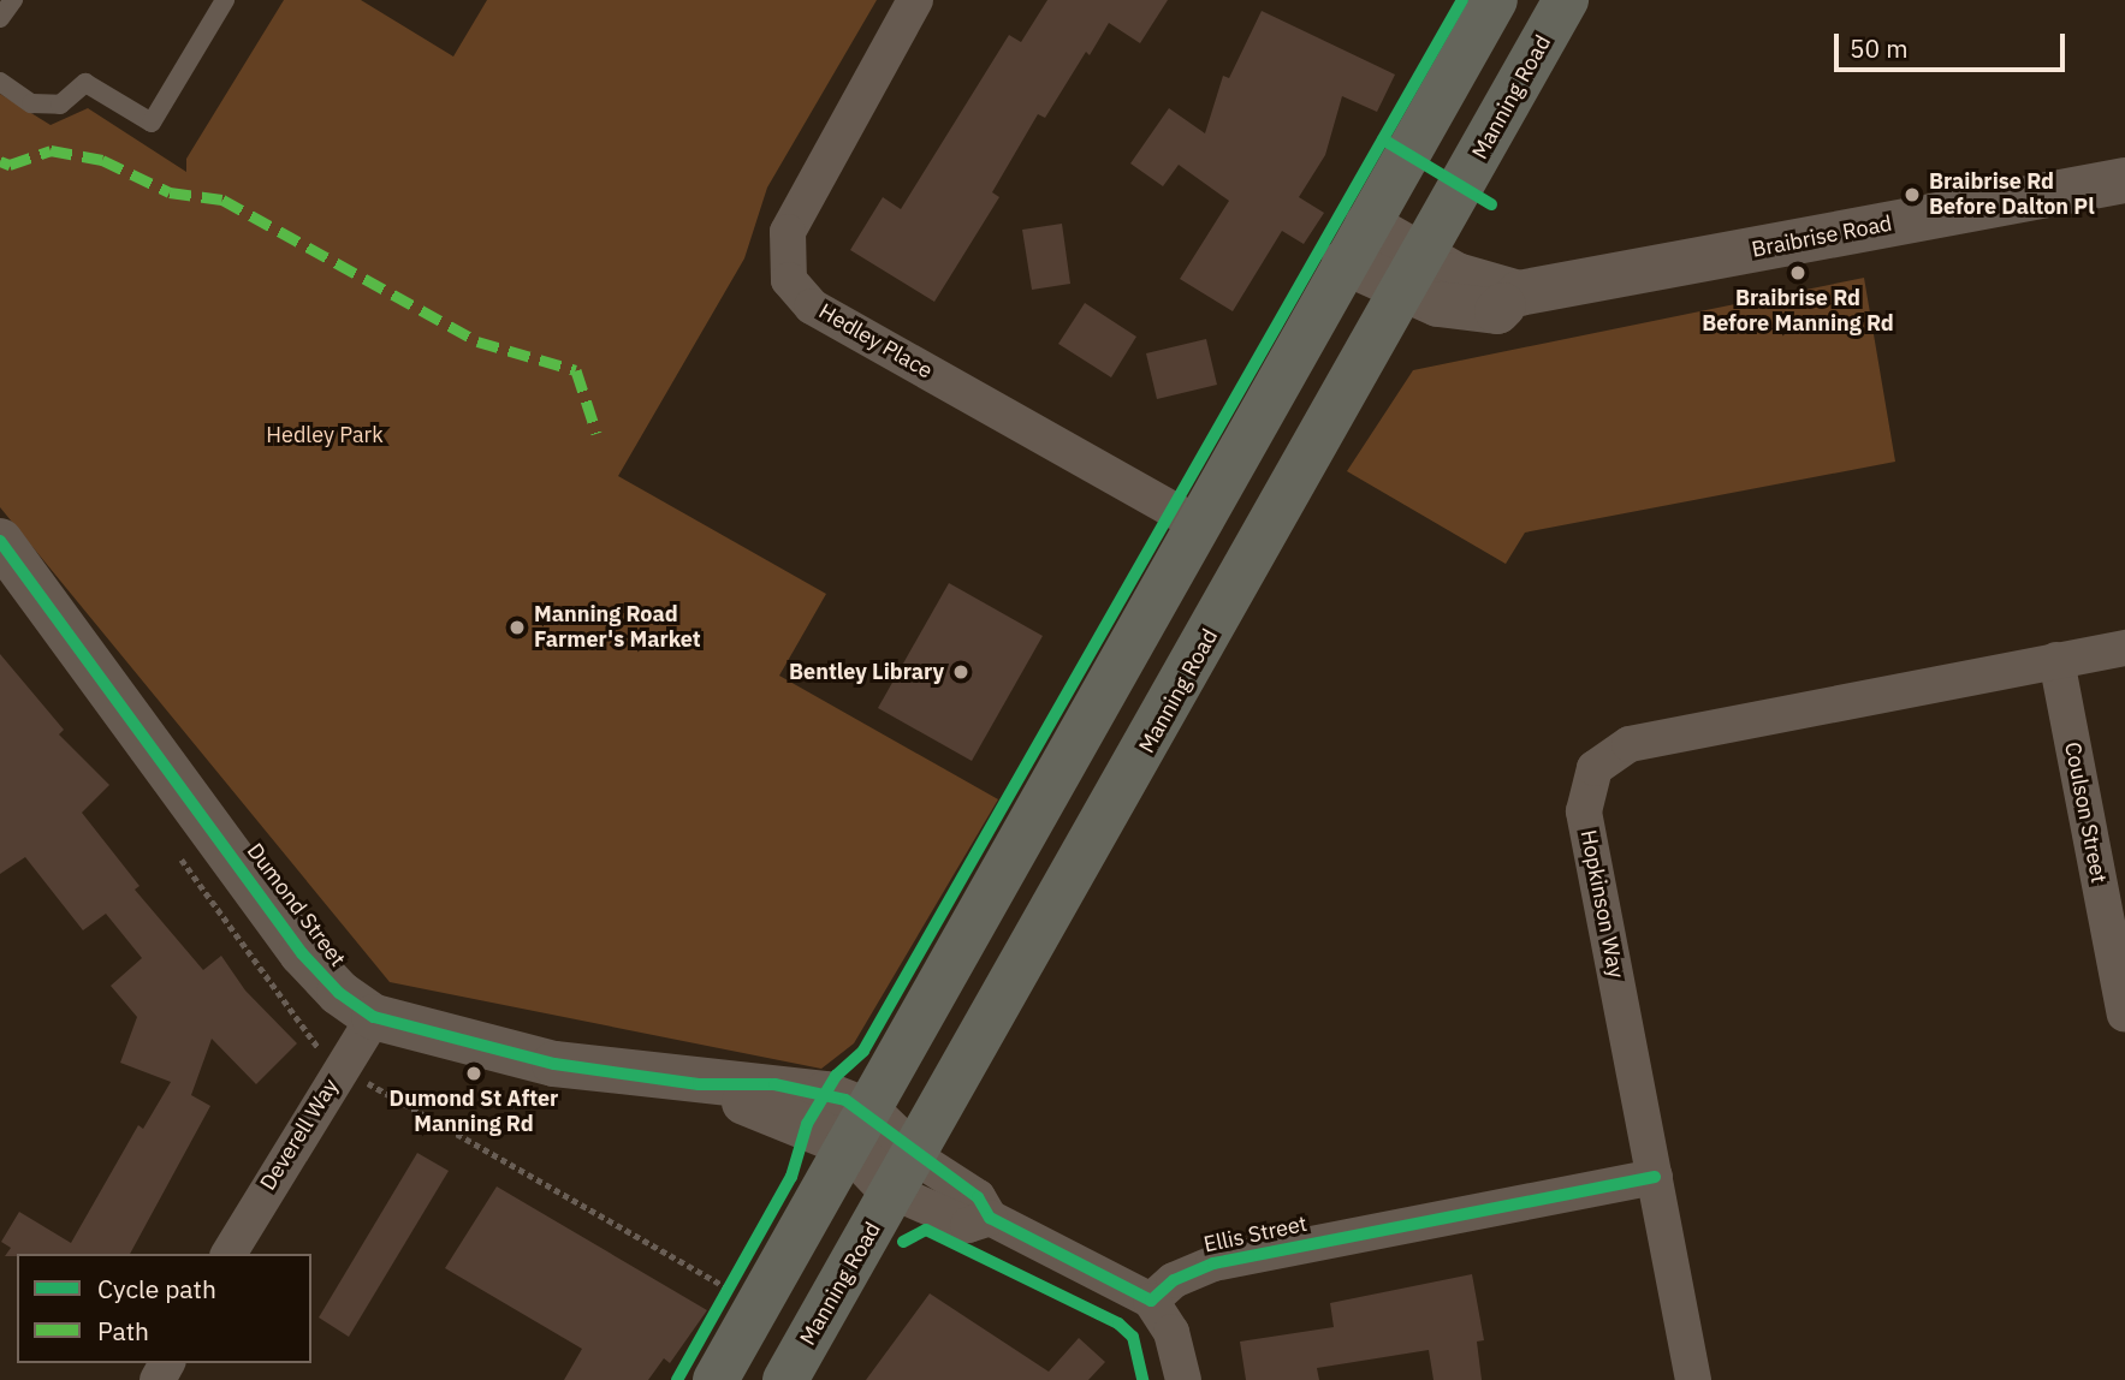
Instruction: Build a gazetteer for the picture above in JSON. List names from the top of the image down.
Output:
{
  "streets": {
    "main road": ["Manning Road"],
    "street": [
      "Braibrise Road",
      "Hedley Place",
      "Coulson Street",
      "Hopkinson Way",
      "Dumond Street",
      "Deverell Way",
      "Ellis Street"
    ]
  },
  "crossings": [
    ["Manning Road", "Braibrise Road"],
    ["Coulson Street", "Hopkinson Way"],
    ["Hopkinson Way", "Ellis Street"],
    ["Dumond Street", "Deverell Way"]
  ],
  "parks": ["Hedley Park"],
  "places": [
    "Braibrise Rd Before Dalton Pl",
    "Braibrise Rd Before Manning Rd",
    "Manning Road Farmer's Market",
    "Bentley Library",
    "Dumond St After Manning Rd"
  ],
  "legend": ["Cycle path", "Path"],
  "scale_bar": "50 m"
}
